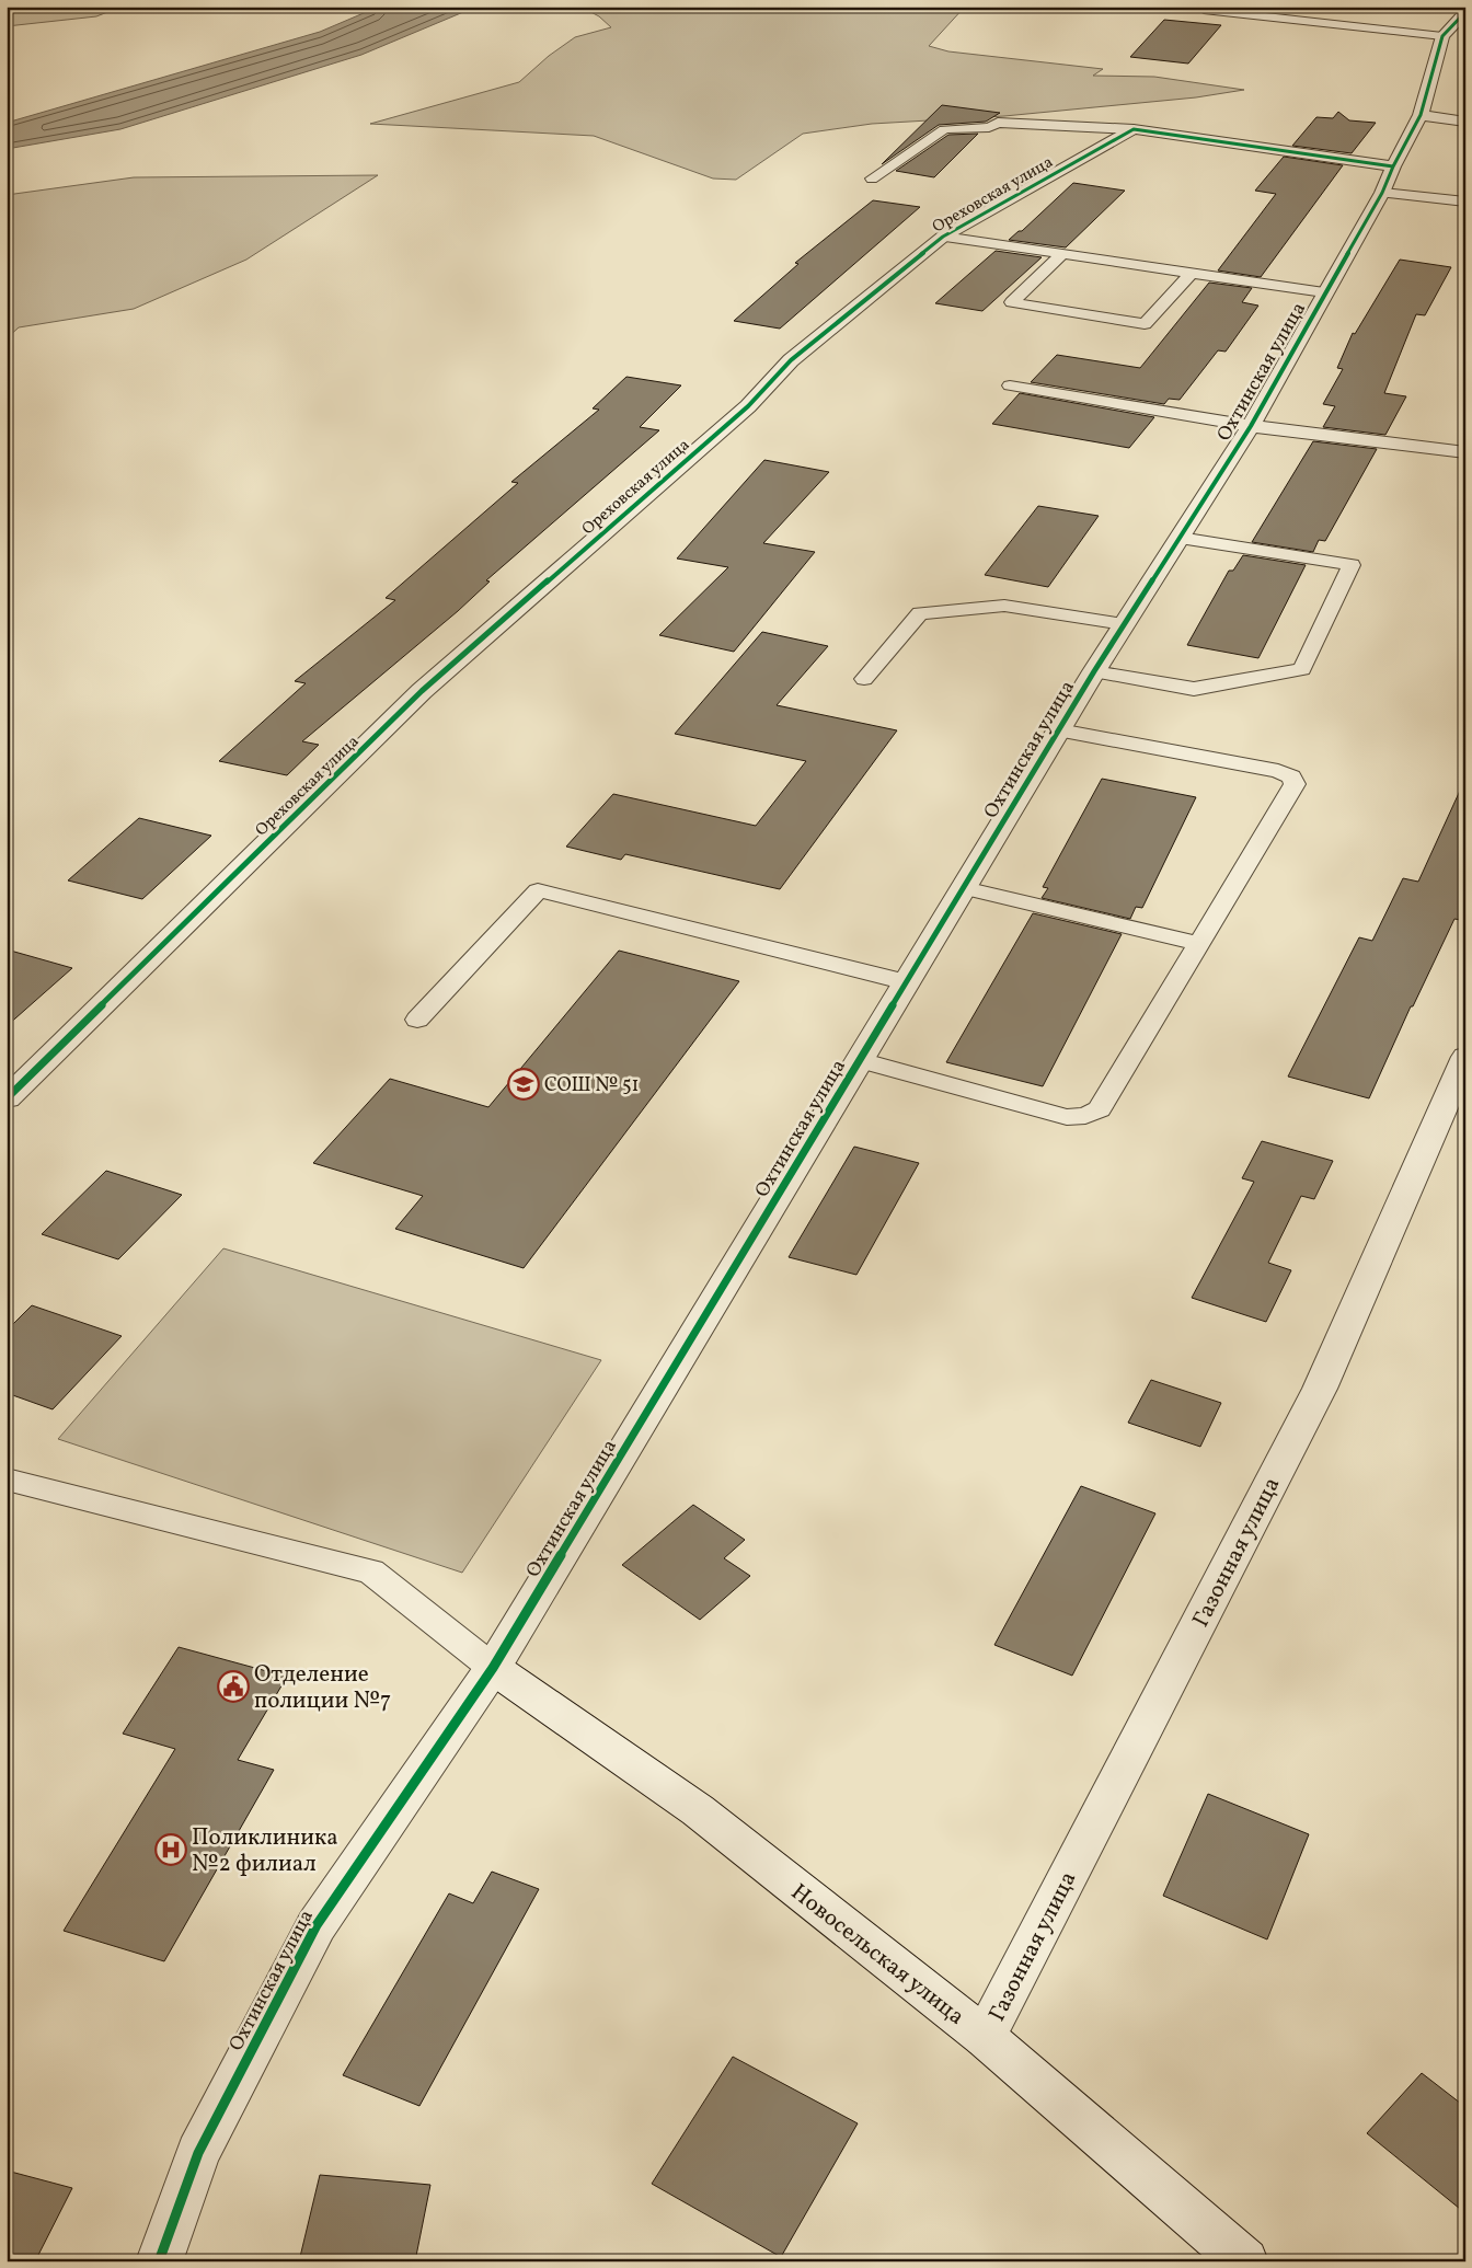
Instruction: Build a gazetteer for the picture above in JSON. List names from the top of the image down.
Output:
{
  "streets": {
    "street": [
      "Ореховская улица",
      "Охтинская улица",
      "Газонная улица",
      "Новосельская улица"
    ]
  },
  "crossings": [
    ["Охтинская улица", "Новосельская улица"],
    ["Газонная улица", "Новосельская улица"]
  ],
  "places": {
    "school or university": ["СОШ № 51"],
    "public building": ["Отделение полиции №7"],
    "hospital": ["Поликлиника №2 филиал"]
  }
}
